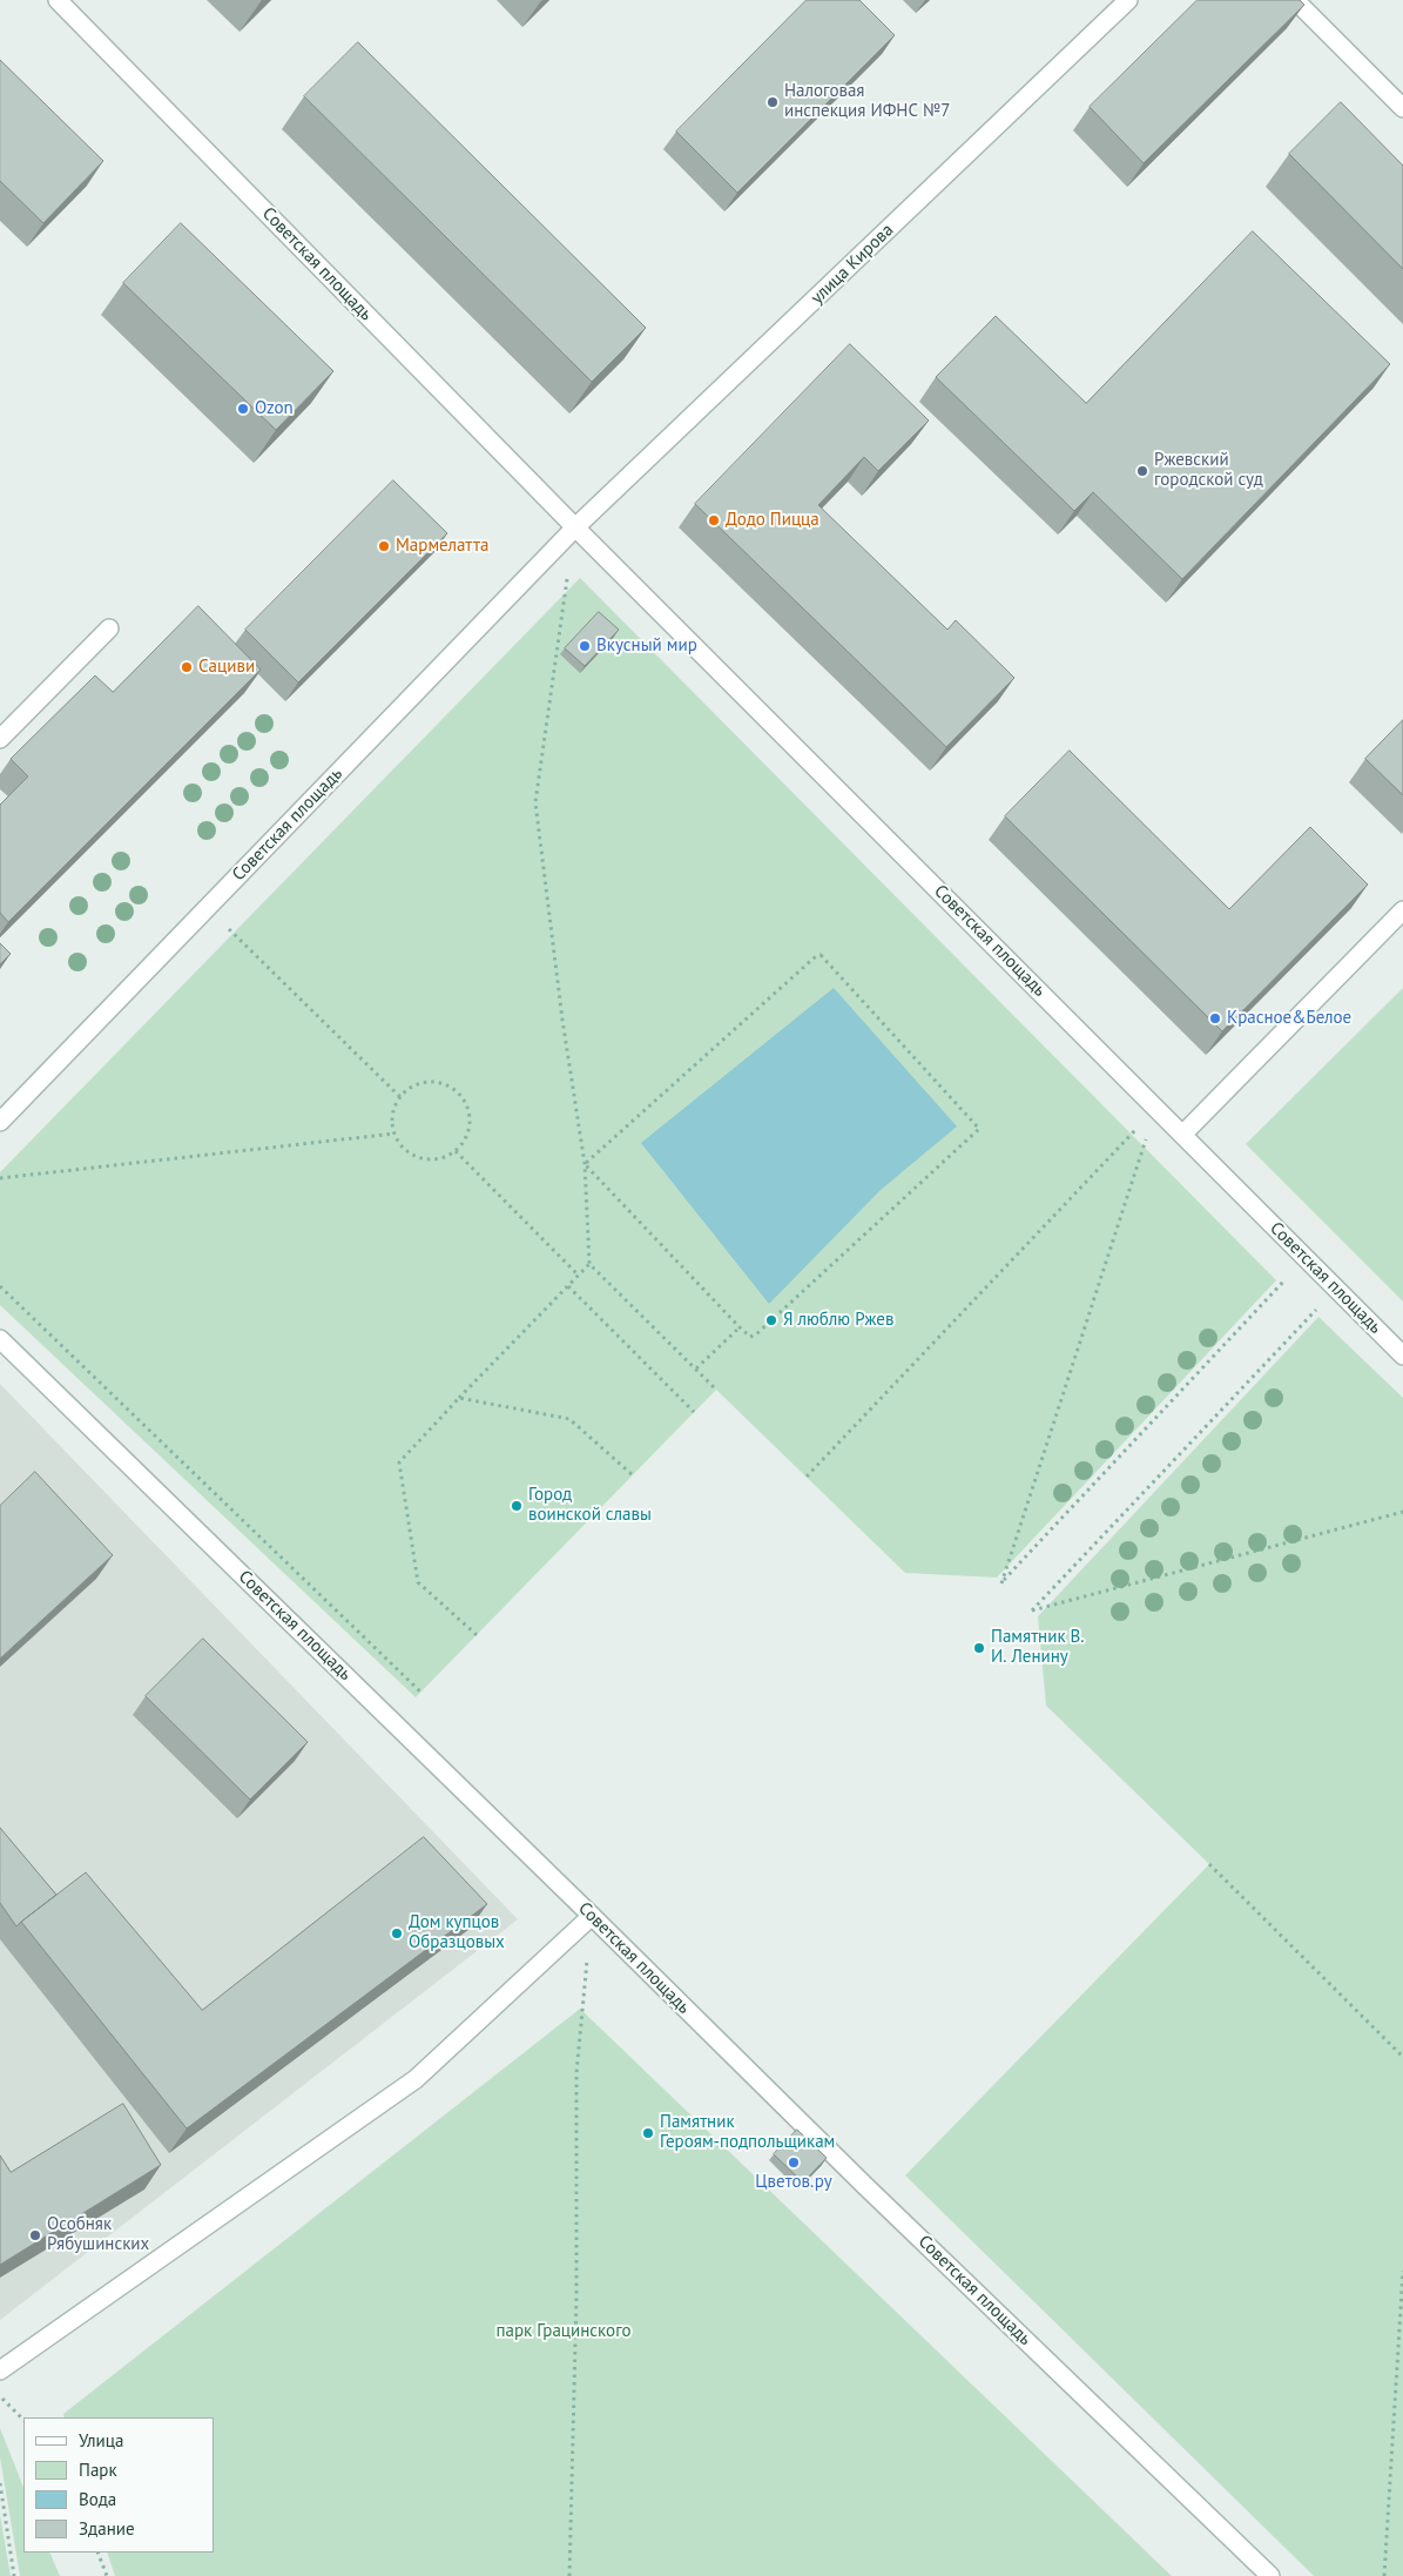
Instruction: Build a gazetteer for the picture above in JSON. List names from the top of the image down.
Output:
{
  "streets": {
    "street": ["Советская площадь", "улица Кирова"]
  },
  "crossings": [
    ["Советская площадь", "улица Кирова"]
  ],
  "parks": ["парк Грацинского"],
  "places": [
    "Налоговая инспекция ИФНС №7",
    "Ozon",
    "Ржевский городской суд",
    "Додо Пицца",
    "Мармелатта",
    "Вкусный мир",
    "Сациви",
    "Красное&Белое",
    "Я люблю Ржев",
    "Город воинской славы",
    "Памятник В. И. Ленину",
    "Дом купцов Образцовых",
    "Памятник Героям-подпольщикам",
    "Цветов.ру",
    "Особняк Рябушинских"
  ],
  "legend": [
    "Улица",
    "Парк",
    "Вода",
    "Здание"
  ]
}
